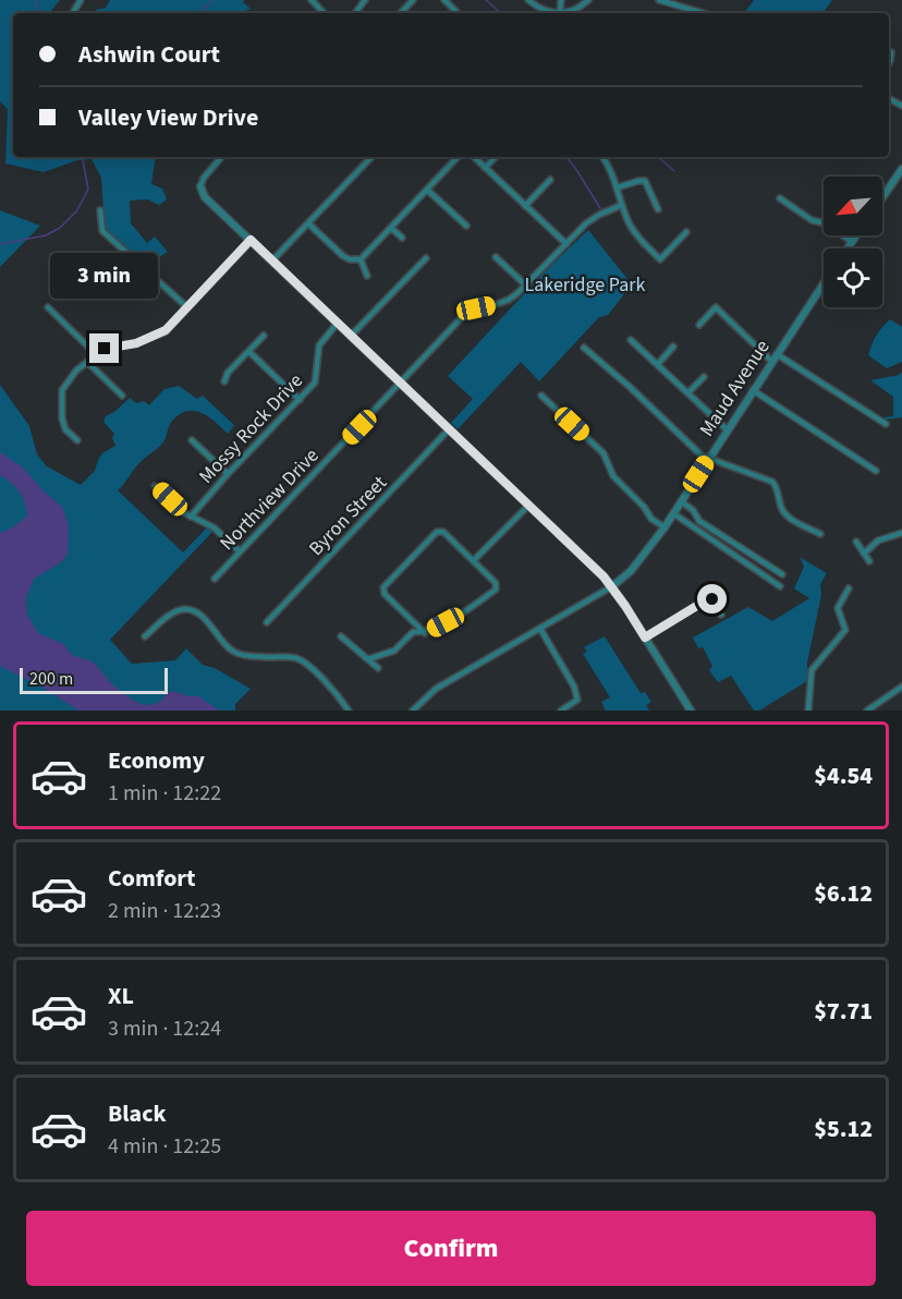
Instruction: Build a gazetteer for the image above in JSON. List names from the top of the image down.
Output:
{
  "streets": {
    "street": [
      "Maud Avenue",
      "Mossy Rock Drive",
      "Northview Drive",
      "Byron Street"
    ]
  },
  "parks": ["Lakeridge Park"],
  "scale_bar": "200 m",
  "north": "bottom left",
  "page": {
    "banner": ["Ashwin Court", "Valley View Drive"],
    "bubble": "3 min",
    "scale": "200 m",
    "list": [
      {
        "name": "Economy",
        "note": "1 min · 12:22",
        "value": "$4.54"
      },
      {
        "name": "Comfort",
        "note": "2 min · 12:23",
        "value": "$6.12"
      },
      {
        "name": "XL",
        "note": "3 min · 12:24",
        "value": "$7.71"
      },
      {
        "name": "Black",
        "note": "4 min · 12:25",
        "value": "$5.12"
      }
    ],
    "buttons": "Confirm"
  }
}
